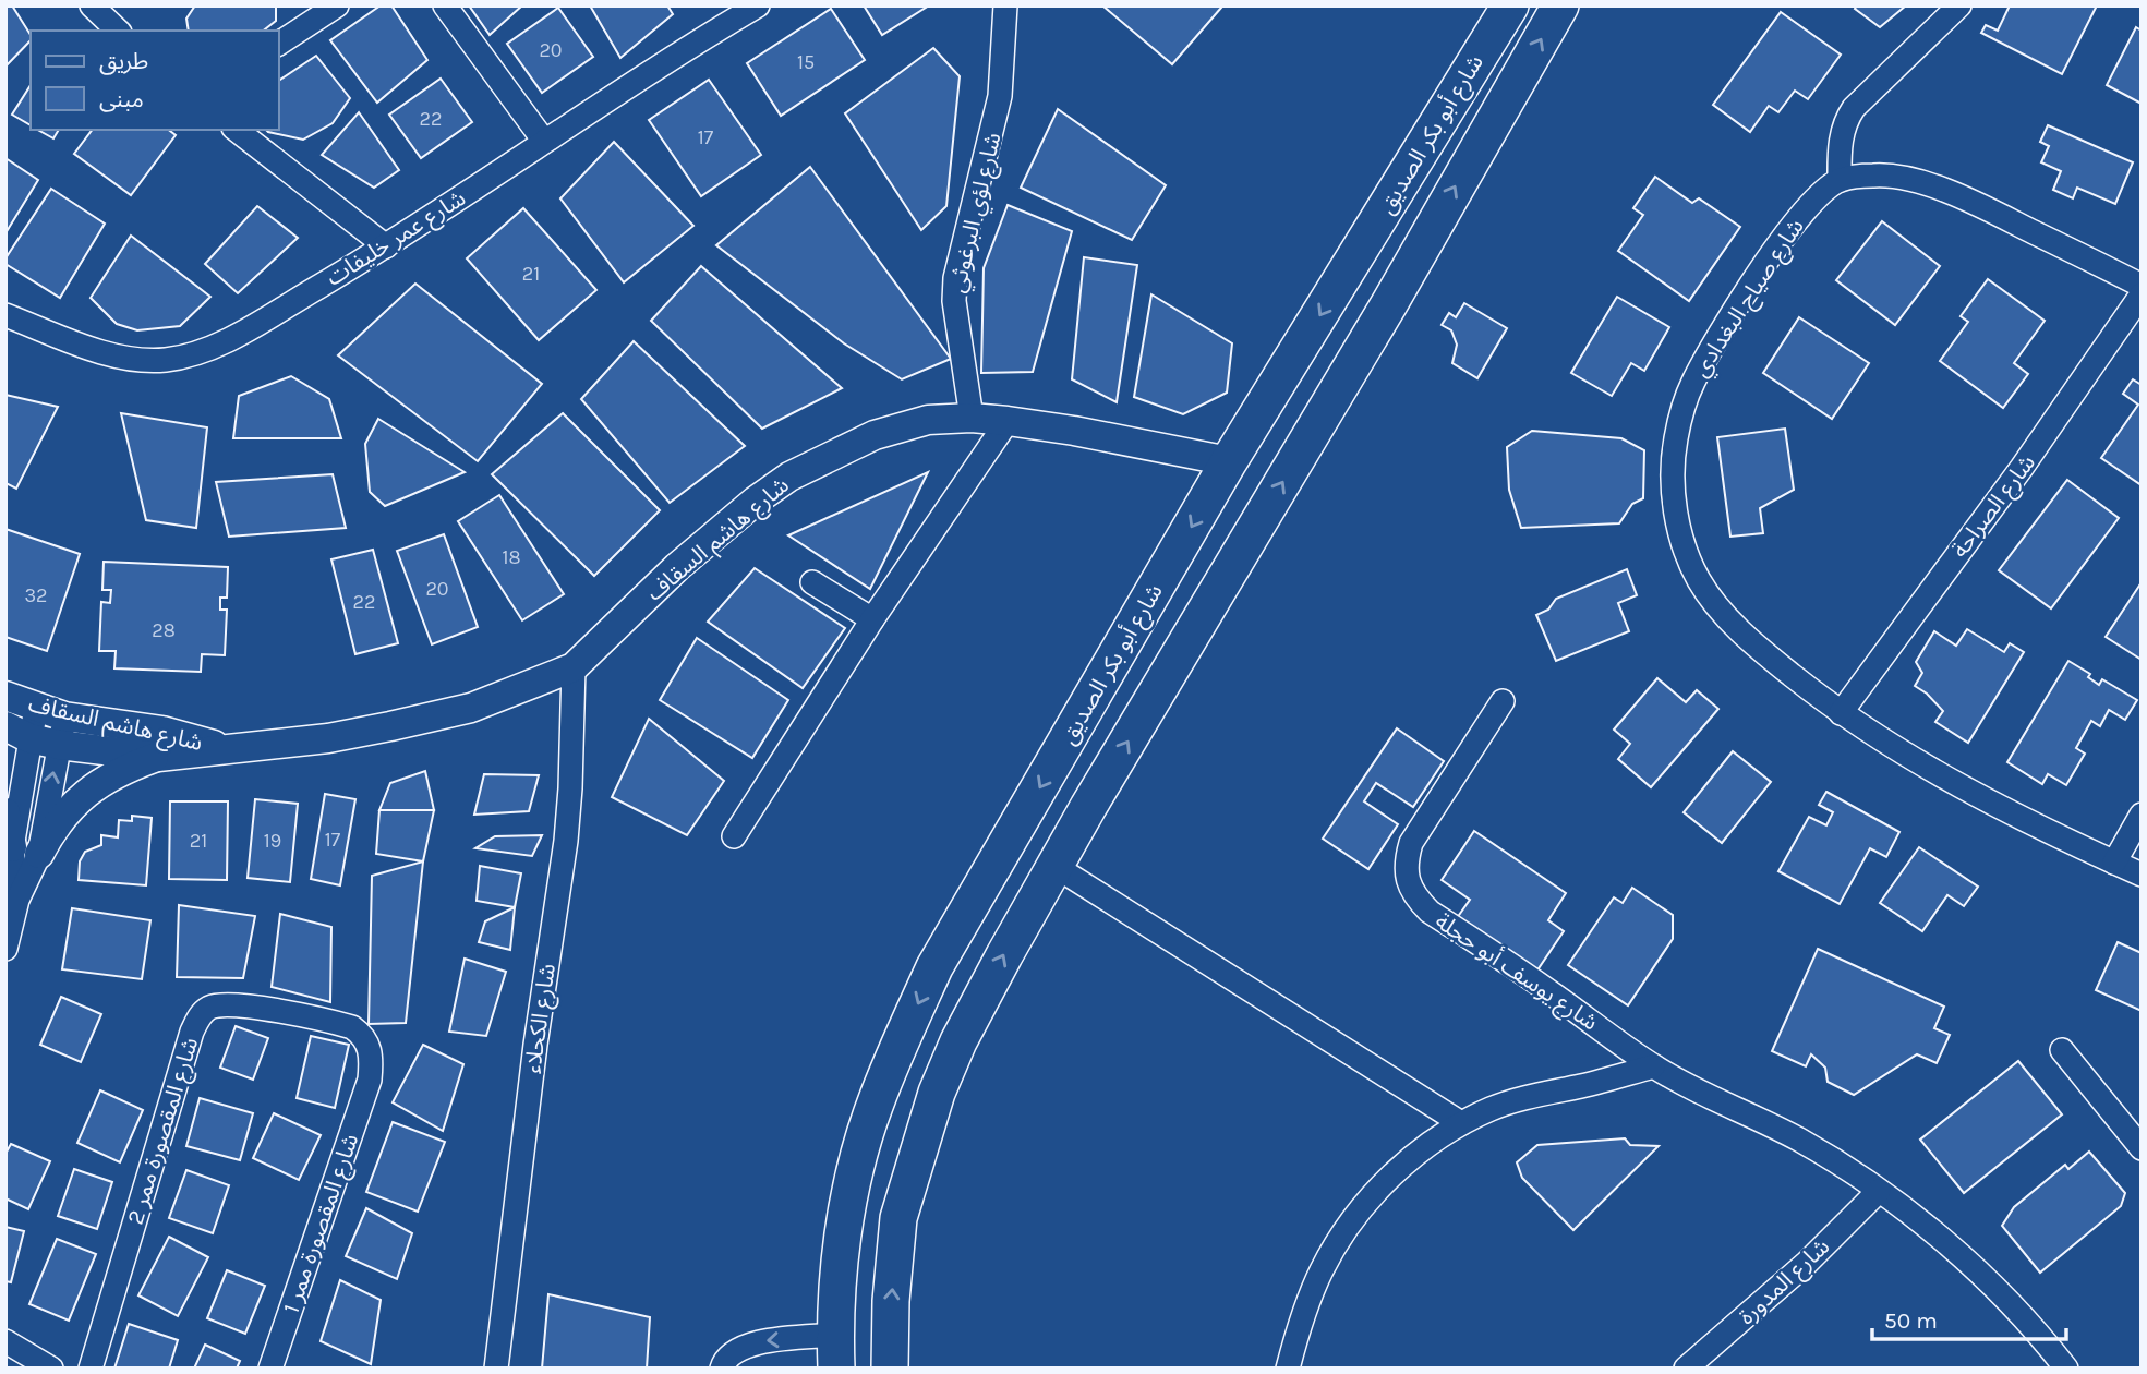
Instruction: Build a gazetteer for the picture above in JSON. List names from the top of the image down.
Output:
{
  "streets": {
    "main road": ["شارع أبو بكر الصديق"],
    "street": [
      "شارع لؤي البرغوثي",
      "شارع عمر خليفات",
      "شارع صياح البغدادي",
      "شارع الصراحة",
      "شارع هاشم السقاف",
      "شارع يوسف أبو حجلة",
      "شارع الكحلاء",
      "شارع المقصورة ممر 2",
      "شارع المقصورة ممر 1",
      "شارع المدورة"
    ]
  },
  "crossings": [
    ["شارع أبو بكر الصديق", "شارع هاشم السقاف"],
    ["شارع لؤي البرغوثي", "شارع هاشم السقاف"],
    ["شارع صياح البغدادي", "شارع الصراحة"],
    ["شارع هاشم السقاف", "شارع الكحلاء"],
    ["شارع يوسف أبو حجلة", "شارع المدورة"],
    ["شارع المقصورة ممر 2", "شارع المقصورة ممر 1"]
  ],
  "house_numbers": [
    "20",
    "15",
    "22",
    "17",
    "21",
    "18",
    "20",
    "32",
    "22",
    "28",
    "17",
    "21",
    "19"
  ],
  "legend": ["طريق", "مبنى"],
  "scale_bar": "50 m"
}
